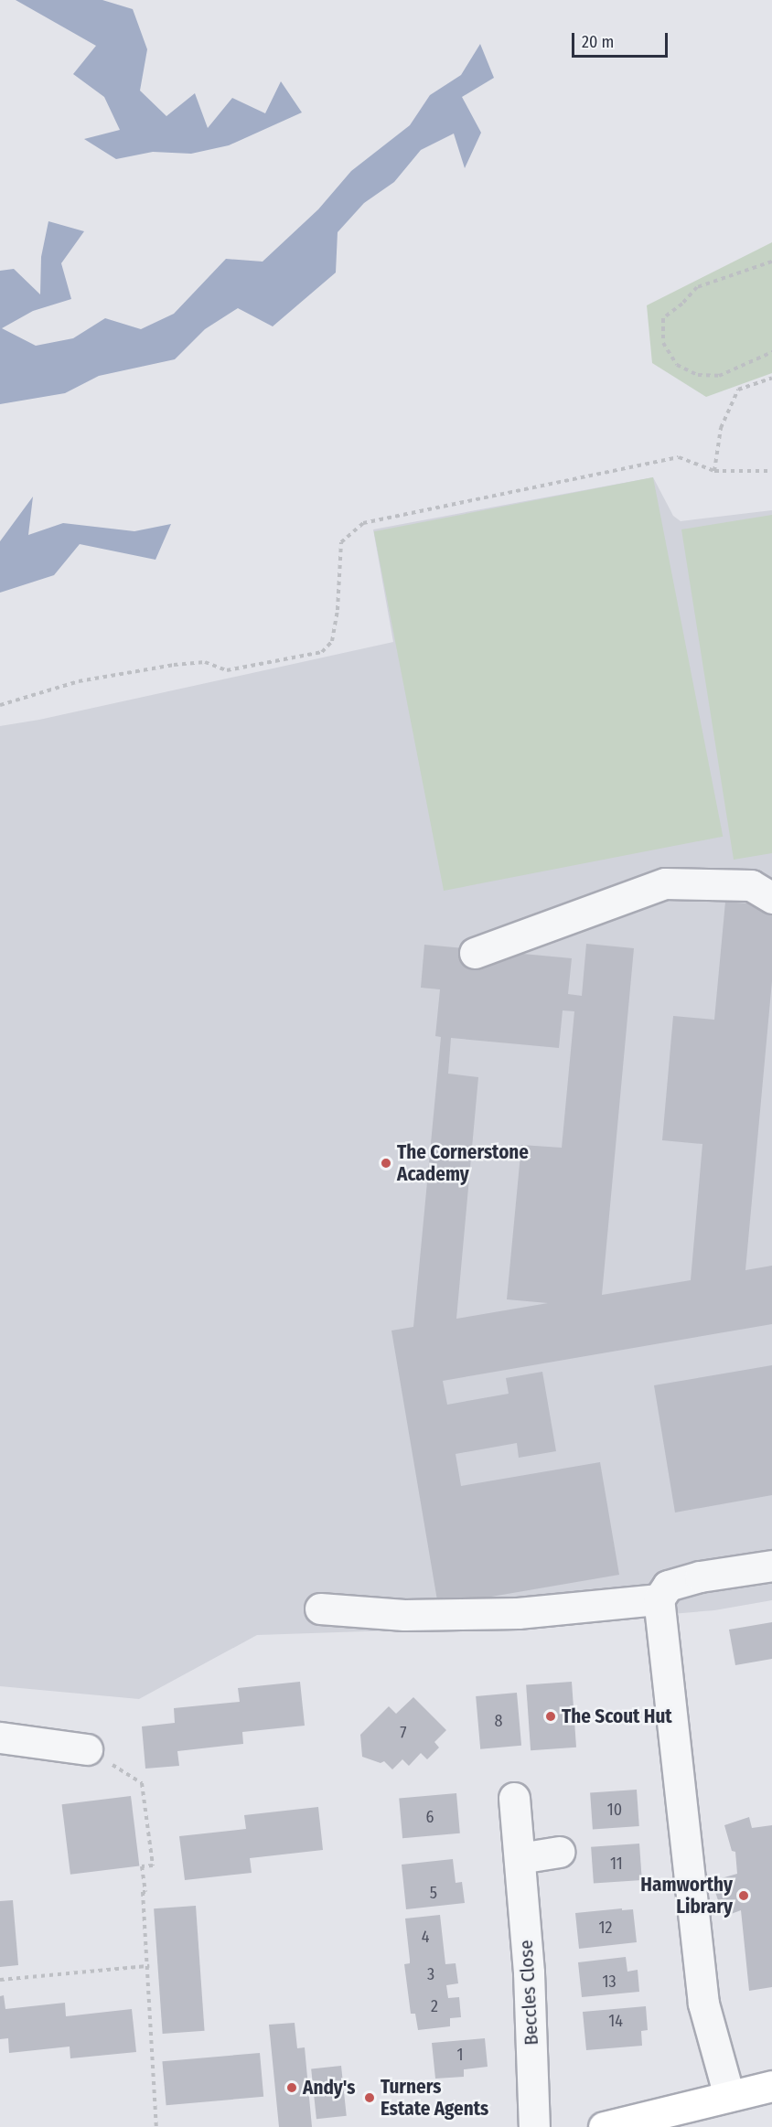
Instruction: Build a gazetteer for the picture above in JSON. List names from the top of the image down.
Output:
{
  "streets": {
    "street": ["Beccles Close"]
  },
  "places": [
    "The Cornerstone Academy",
    "The Scout Hut",
    "Hamworthy Library",
    "Andy's",
    "Turners Estate Agents"
  ],
  "house_numbers": [
    "8",
    "7",
    "10",
    "6",
    "11",
    "5",
    "12",
    "4",
    "3",
    "13",
    "2",
    "14",
    "1"
  ],
  "scale_bar": "20 m"
}
